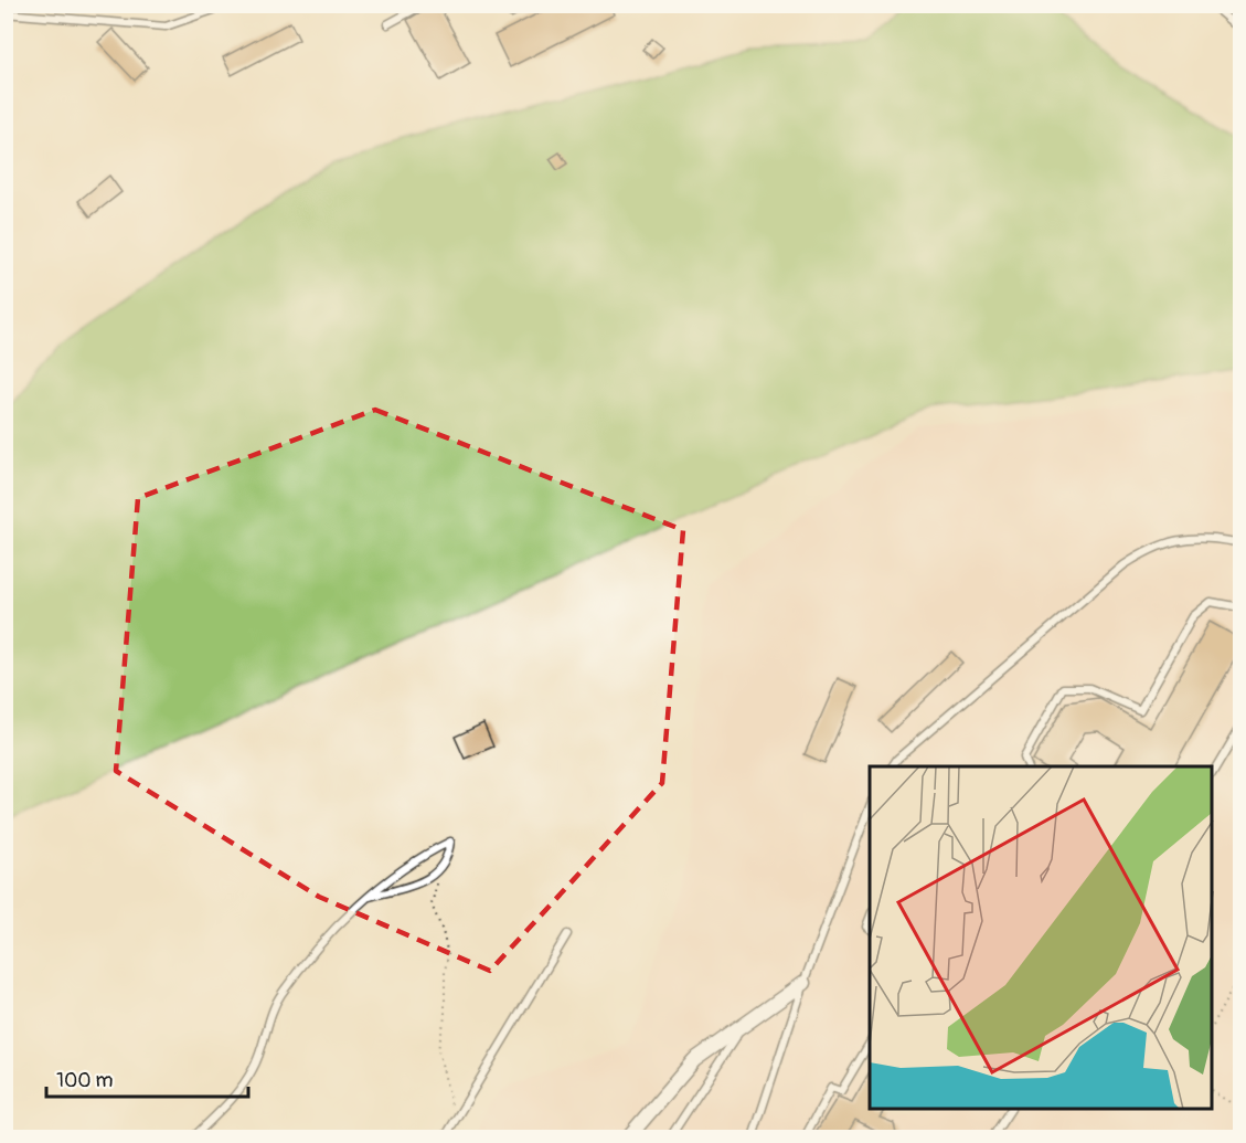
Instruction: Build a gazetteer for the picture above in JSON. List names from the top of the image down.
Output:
{
  "scale_bar": "100 m"
}
